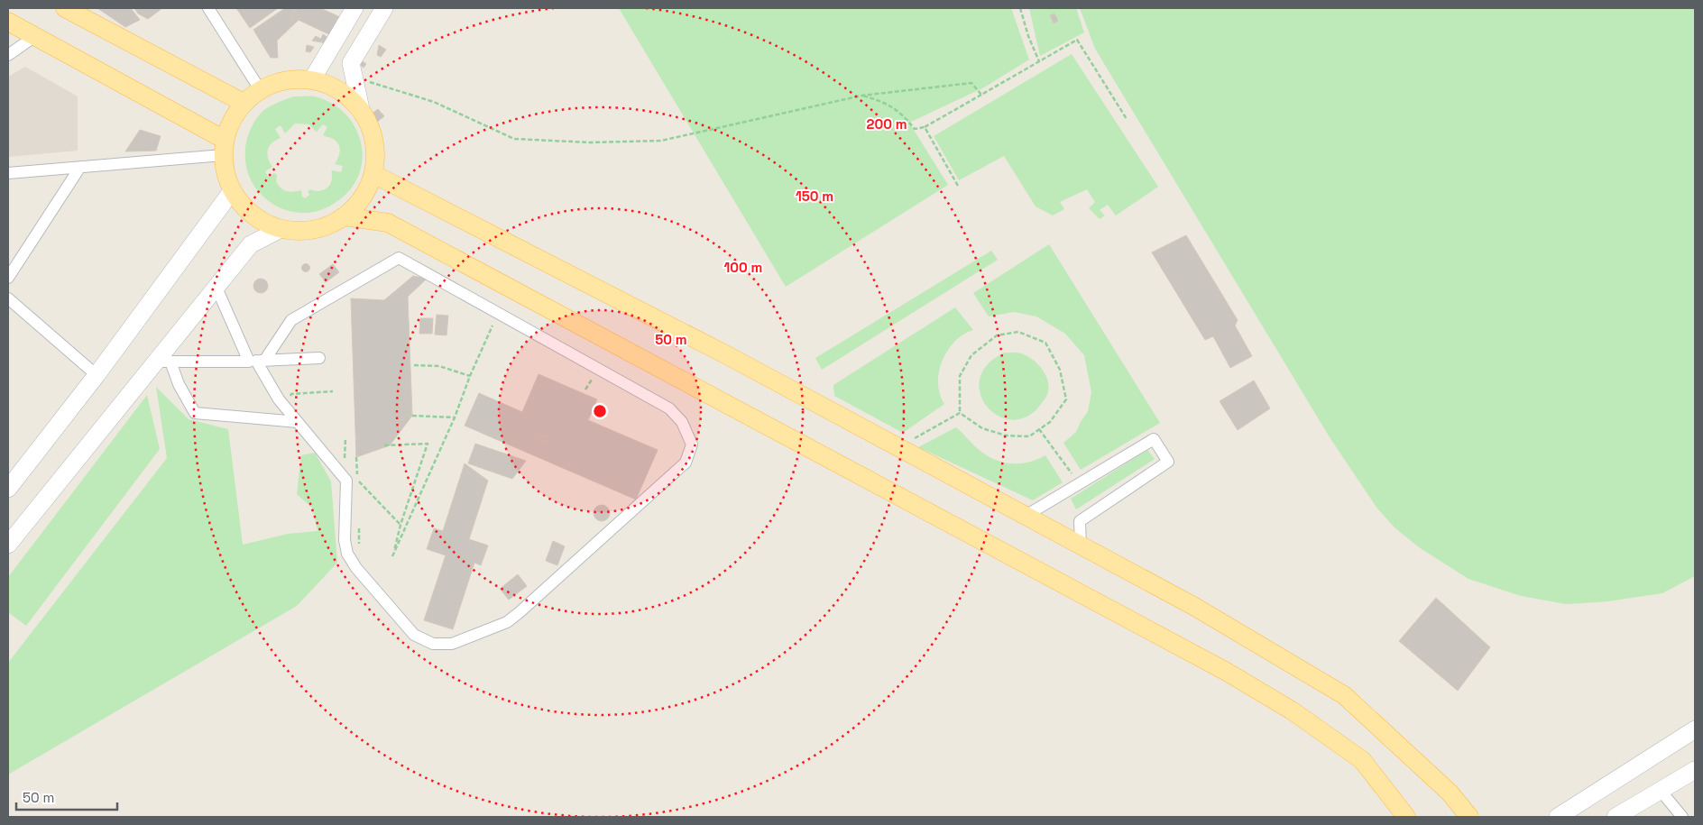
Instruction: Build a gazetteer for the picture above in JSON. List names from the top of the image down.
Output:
{
  "scale_bar": "50 m",
  "rings": [
    "200 m",
    "150 m",
    "100 m",
    "50 m"
  ]
}
